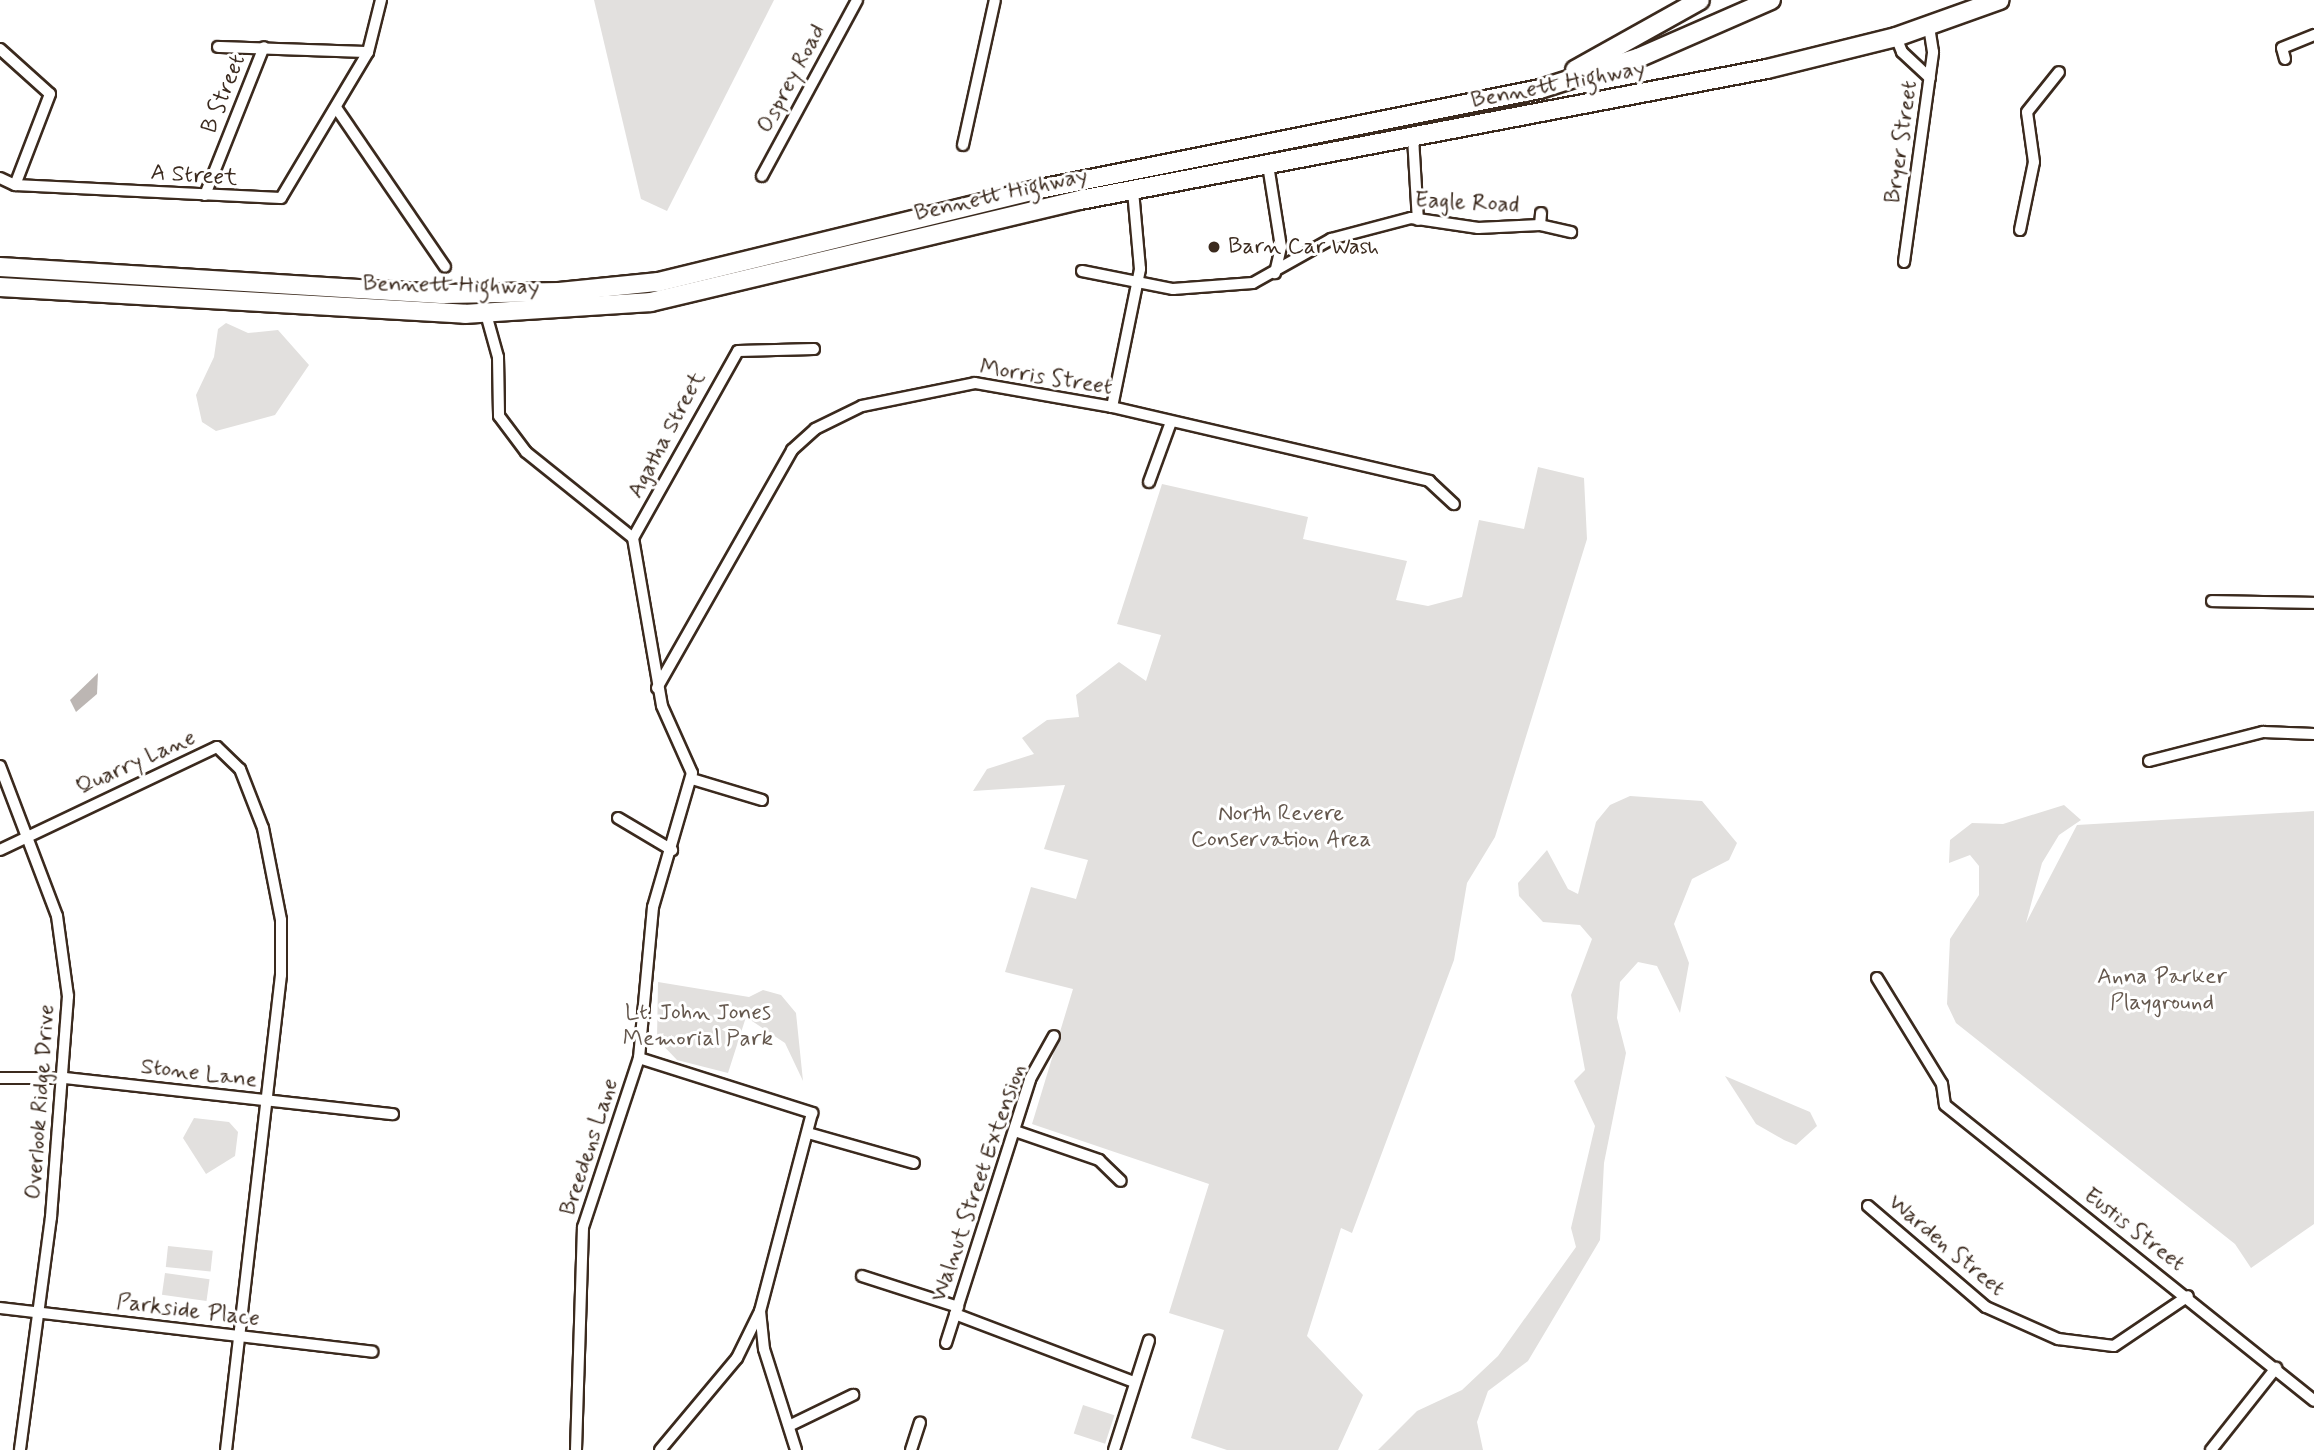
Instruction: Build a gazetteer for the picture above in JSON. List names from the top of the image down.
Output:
{
  "streets": {
    "highway": ["Bennett Highway"],
    "street": [
      "Osprey Road",
      "B Street",
      "Bryer Street",
      "A Street",
      "Eagle Road",
      "Morris Street",
      "Agatha Street",
      "Quarry Lane",
      "Stone Lane",
      "Overlook Ridge Drive",
      "Breedens Lane",
      "Walnut Street Extension",
      "Eustis Street",
      "Warden Street",
      "Parkside Place"
    ]
  },
  "crossings": [
    ["Bennett Highway", "Bryer Street"],
    ["B Street", "A Street"],
    ["Quarry Lane", "Stone Lane"],
    ["Quarry Lane", "Overlook Ridge Drive"],
    ["Quarry Lane", "Parkside Place"],
    ["Stone Lane", "Overlook Ridge Drive"],
    ["Overlook Ridge Drive", "Parkside Place"],
    ["Eustis Street", "Warden Street"]
  ],
  "parks": ["North Revere Conservation Area", "Anna Parker Playground", "Lt. John Jones Memorial Park"],
  "places": ["Barn Car Wash"]
}
